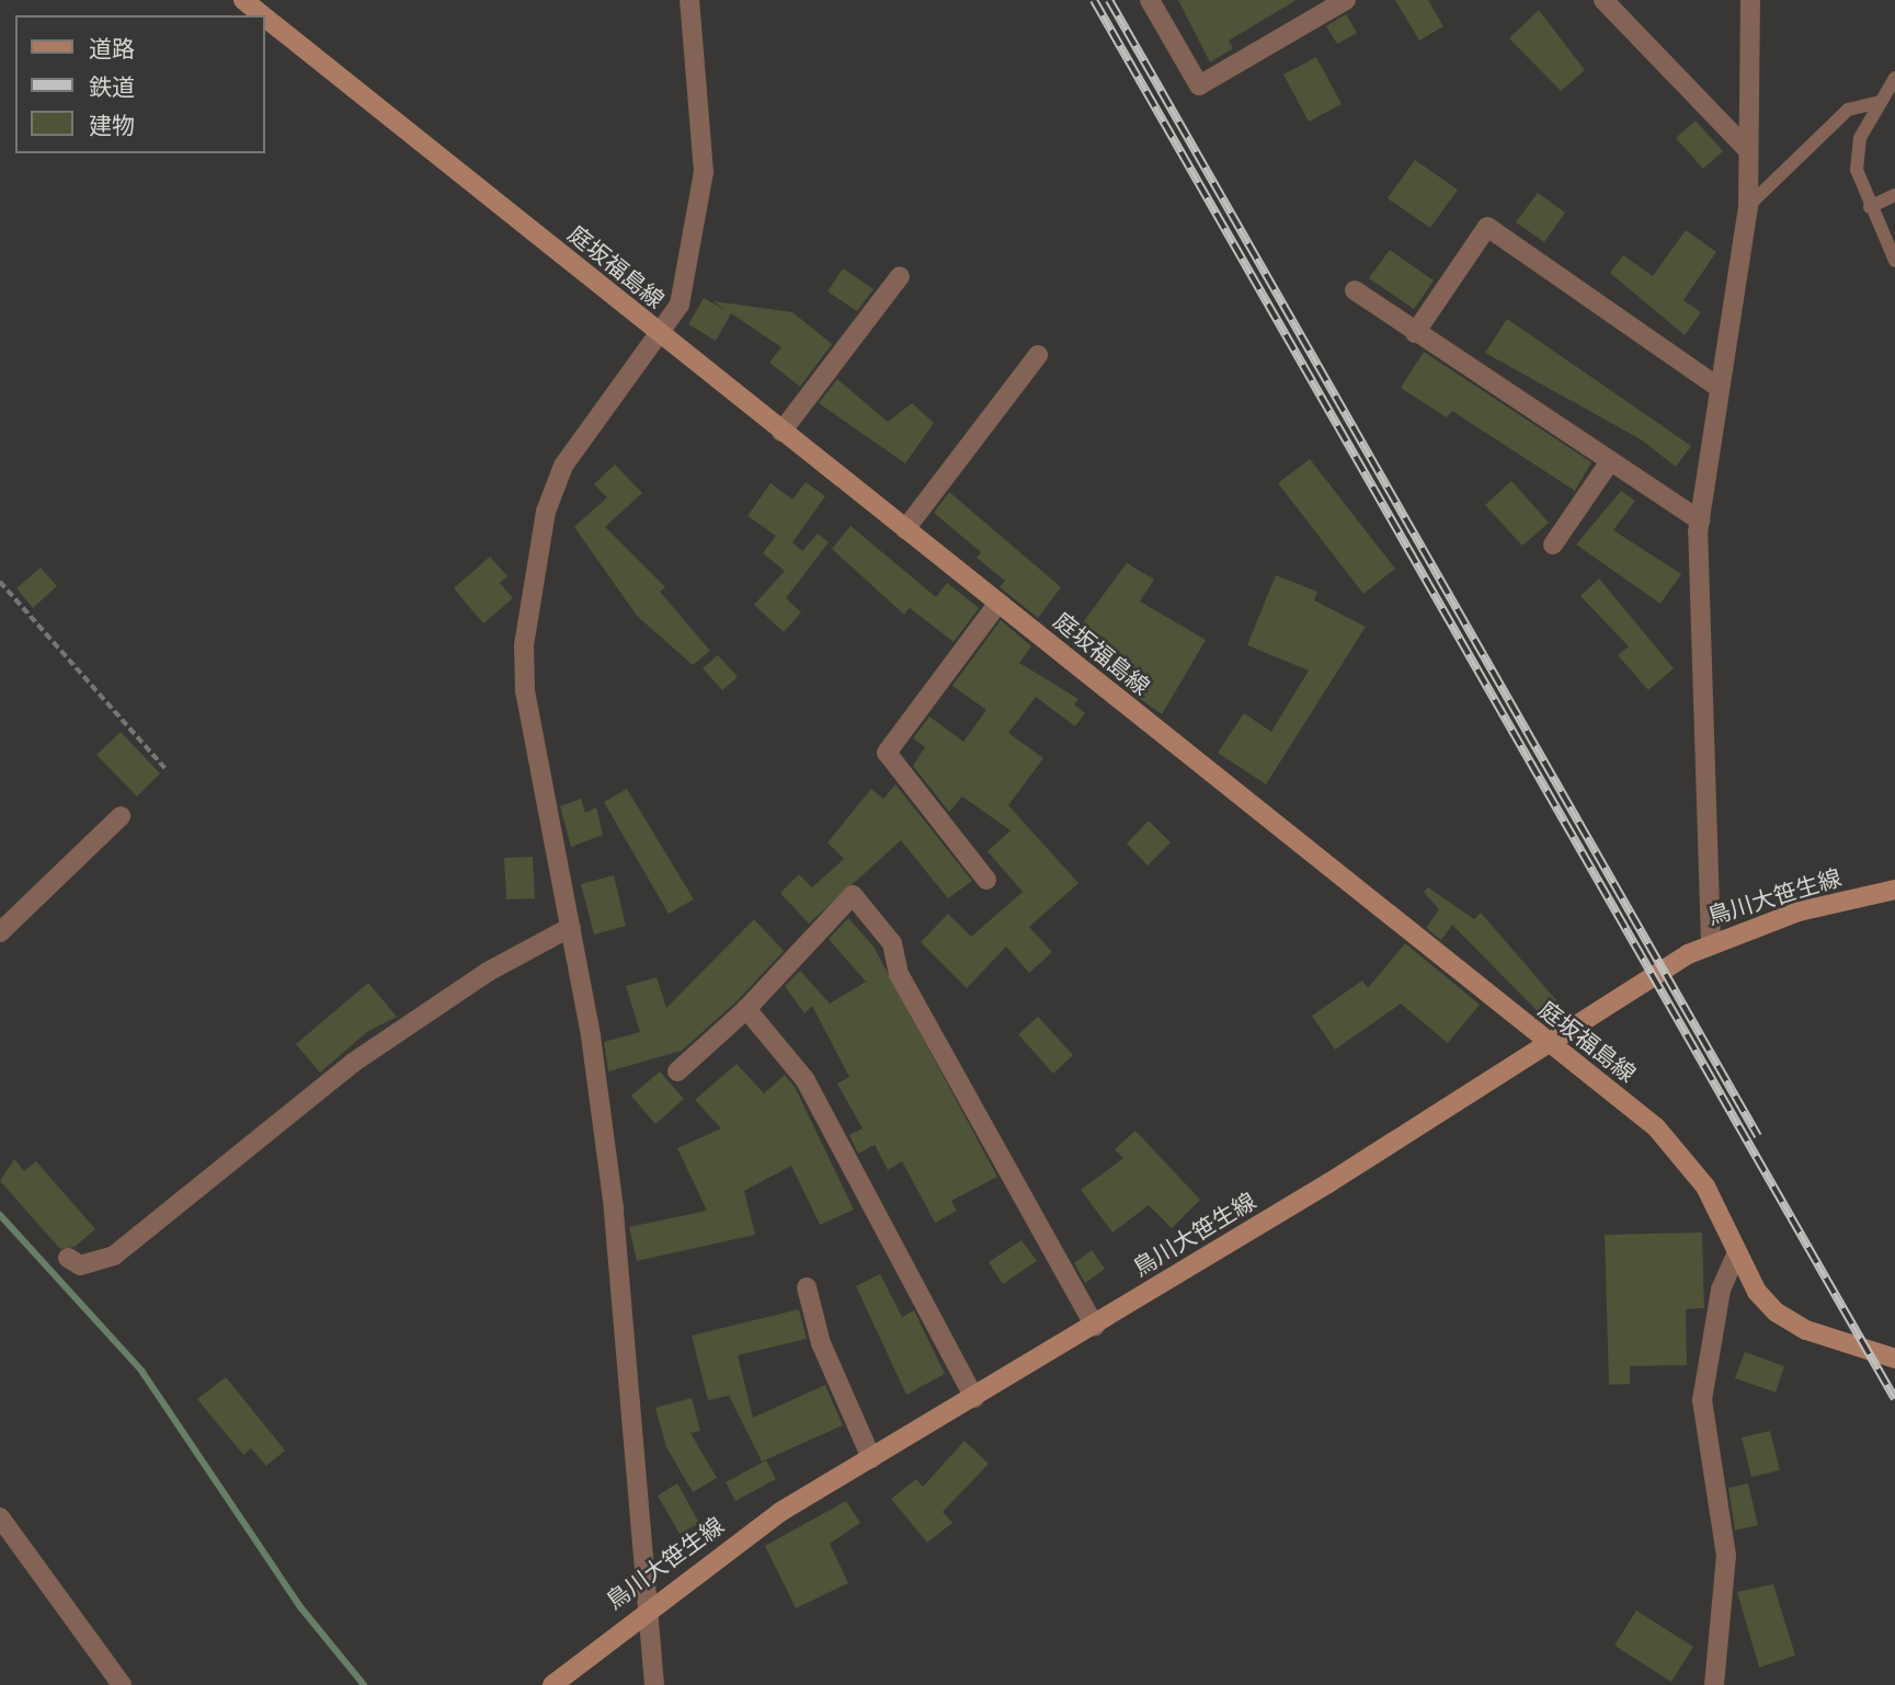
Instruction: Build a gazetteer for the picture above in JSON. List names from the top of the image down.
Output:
{
  "streets": {
    "main road": ["庭坂福島線", "鳥川大笹生線"]
  },
  "crossings": [
    ["庭坂福島線", "鳥川大笹生線"]
  ],
  "legend": ["道路", "鉄道", "建物"]
}
